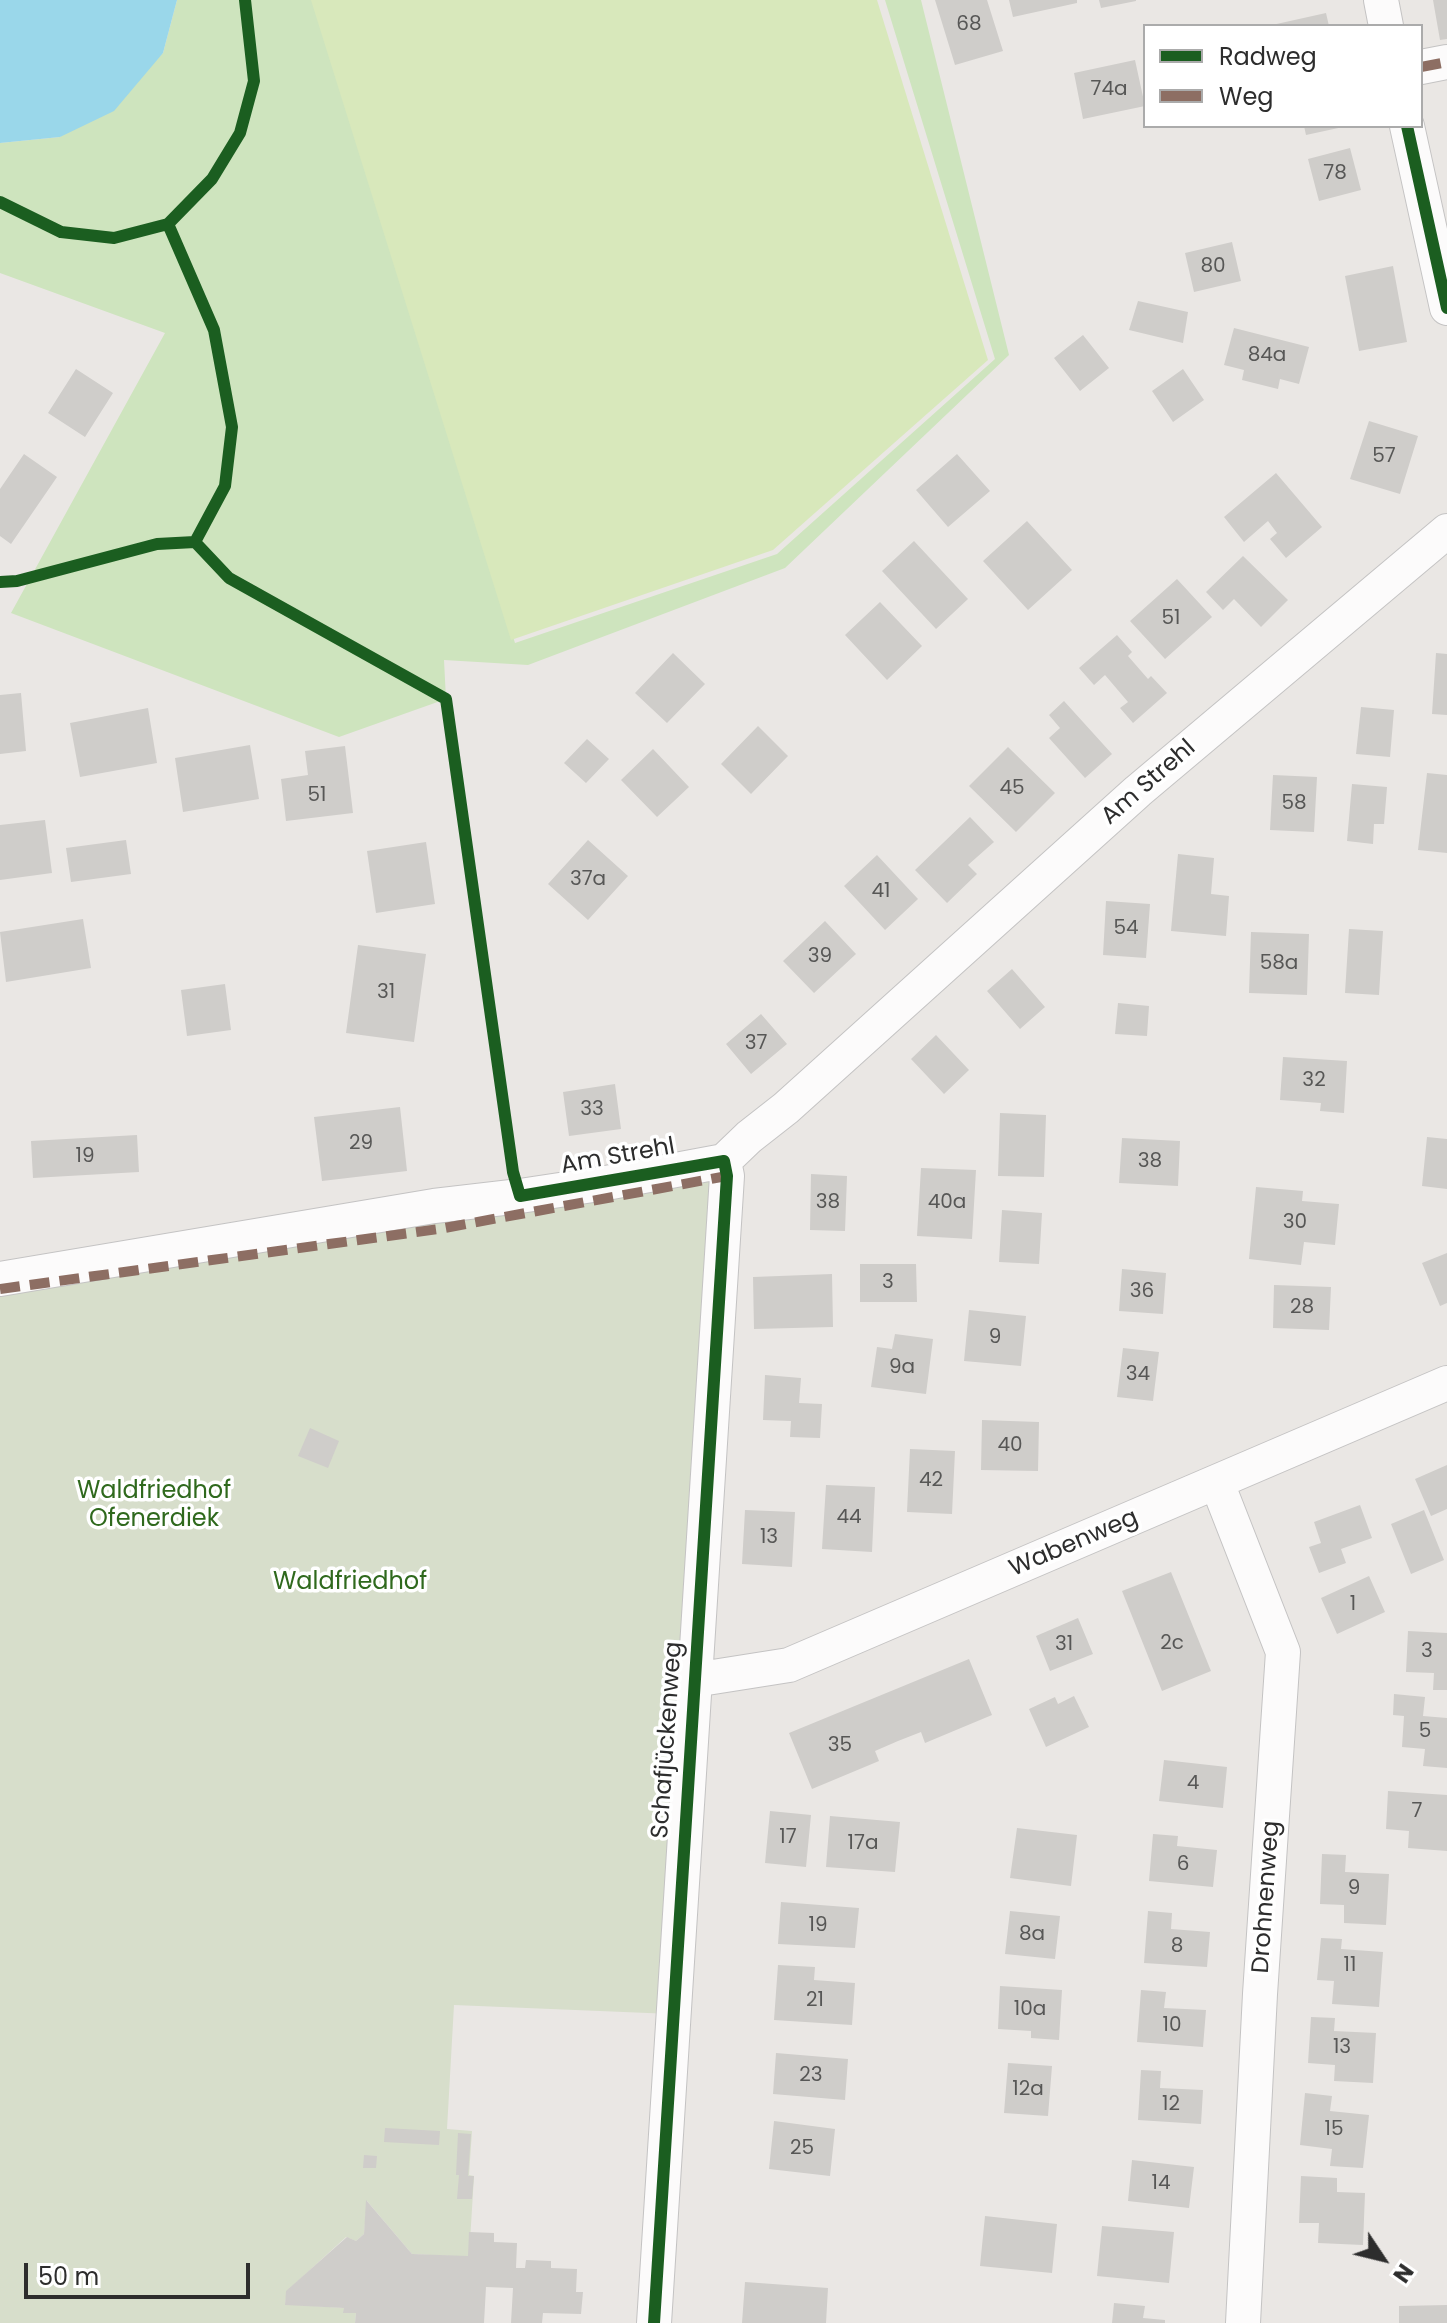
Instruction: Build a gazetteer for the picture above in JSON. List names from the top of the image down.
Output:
{
  "streets": {
    "street": [
      "Am Strehl",
      "Wabenweg",
      "Schafjückenweg",
      "Drohnenweg"
    ]
  },
  "crossings": [
    ["Am Strehl", "Schafjückenweg"],
    ["Wabenweg", "Schafjückenweg"],
    ["Wabenweg", "Drohnenweg"]
  ],
  "parks": ["Waldfriedhof Ofenerdiek", "Waldfriedhof"],
  "house_numbers": [
    "68",
    "74a",
    "78",
    "80",
    "84a",
    "57",
    "51",
    "45",
    "51",
    "58",
    "37a",
    "41",
    "54",
    "39",
    "58a",
    "31",
    "37",
    "32",
    "33",
    "29",
    "19",
    "38",
    "38",
    "40a",
    "30",
    "3",
    "36",
    "28",
    "9",
    "9a",
    "34",
    "40",
    "42",
    "44",
    "13",
    "1",
    "2c",
    "31",
    "3",
    "5",
    "35",
    "4",
    "7",
    "17",
    "17a",
    "6",
    "9",
    "19",
    "8a",
    "8",
    "11",
    "21",
    "10a",
    "10",
    "13",
    "23",
    "12a",
    "12",
    "15",
    "25",
    "14"
  ],
  "legend": ["Radweg", "Weg"],
  "scale_bar": "50 m",
  "north": "bottom right"
}
